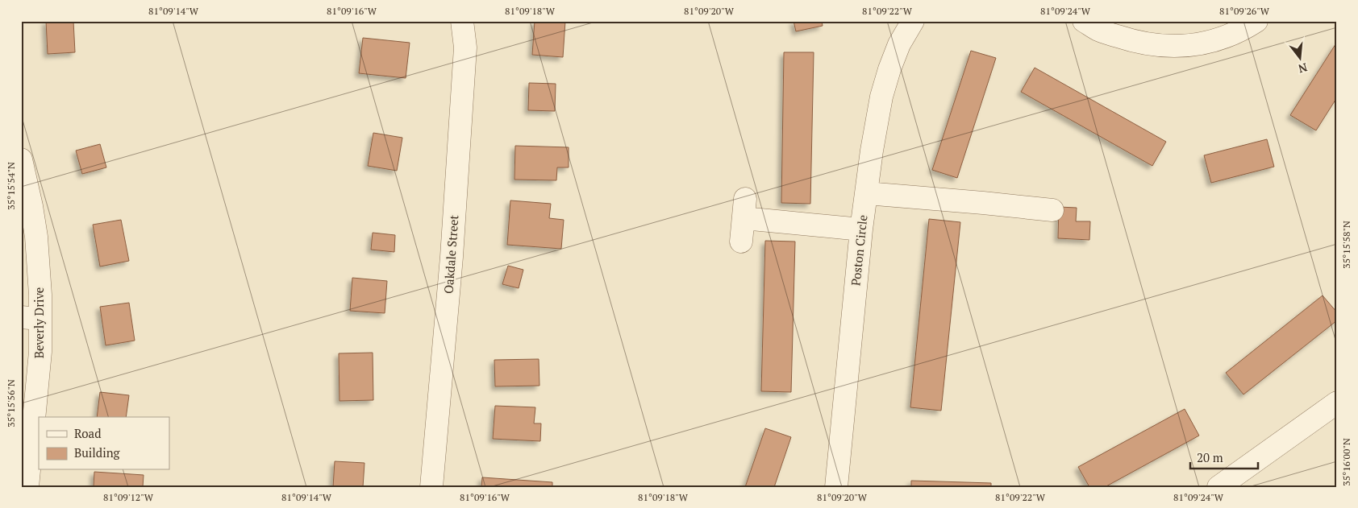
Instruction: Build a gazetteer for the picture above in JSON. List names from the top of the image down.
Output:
{
  "streets": {
    "street": ["Poston Circle", "Oakdale Street", "Beverly Drive"]
  },
  "legend": ["Road", "Building"],
  "scale_bar": "20 m",
  "north": "bottom",
  "coordinates": [
    "81°09'14\"W",
    "81°09'16\"W",
    "81°09'18\"W",
    "81°09'20\"W",
    "81°09'22\"W",
    "81°09'24\"W",
    "81°09'26\"W",
    "35°15'54\"N",
    "35°15'58\"N",
    "35°15'56\"N",
    "35°16'00\"N",
    "81°09'12\"W"
  ]
}
